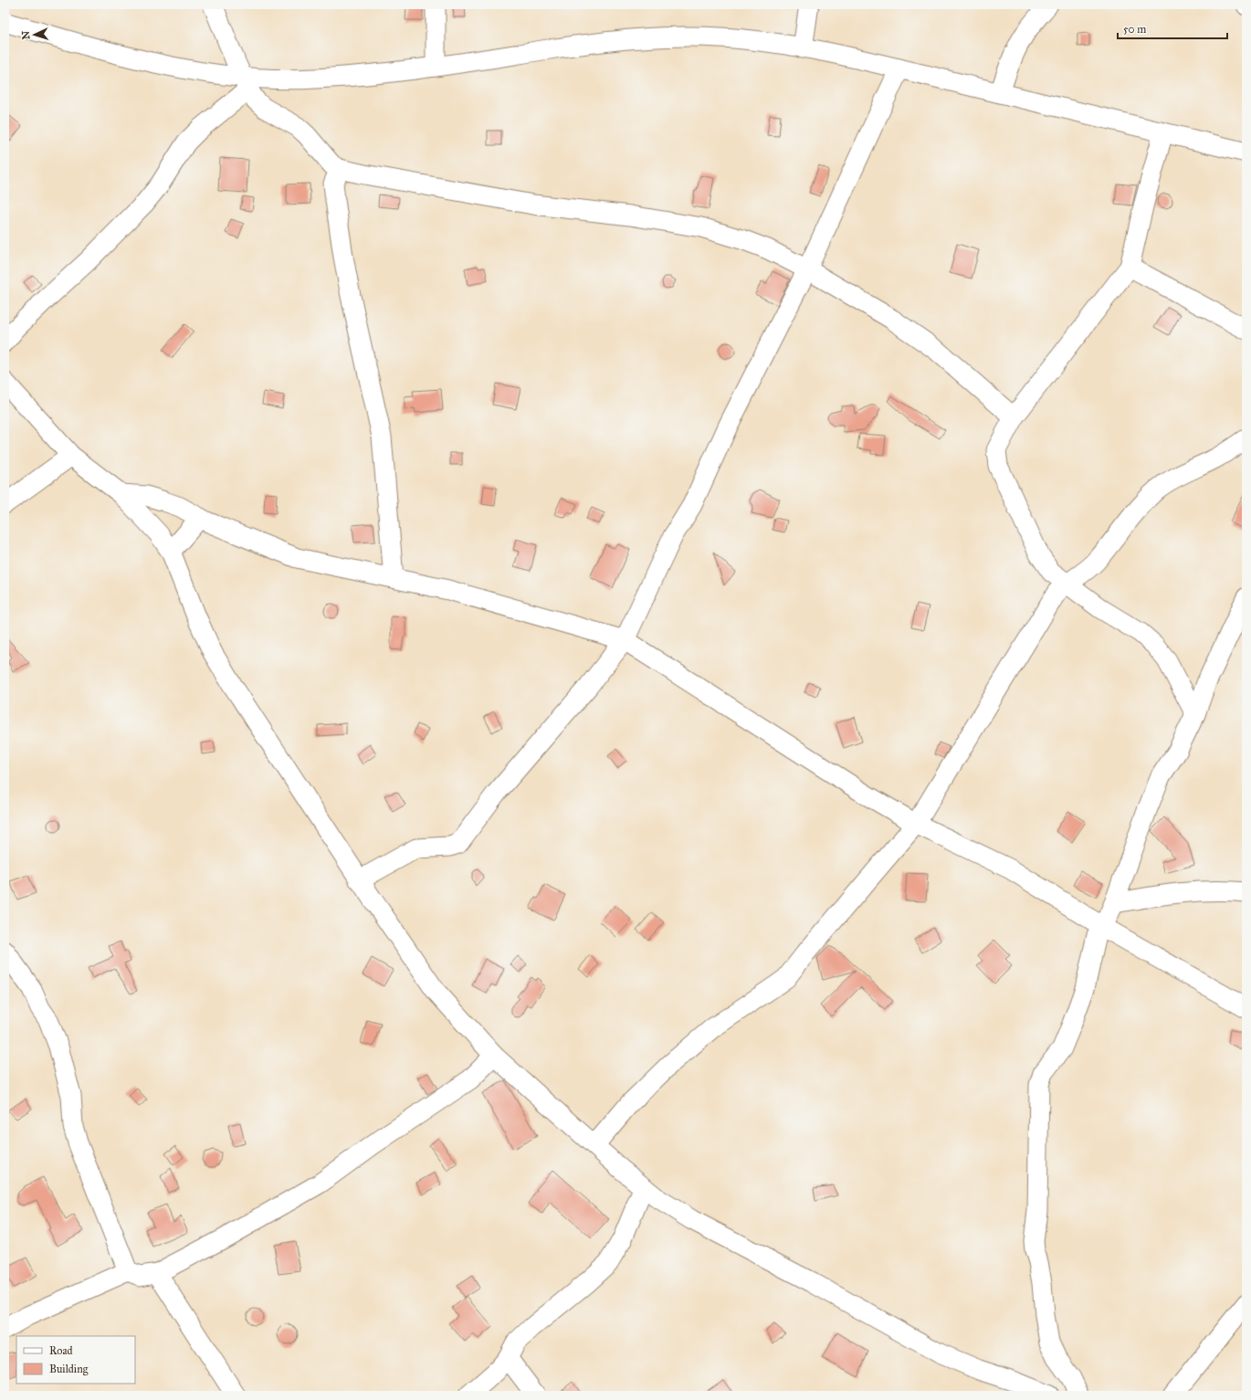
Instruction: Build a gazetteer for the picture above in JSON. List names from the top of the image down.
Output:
{
  "legend": ["Road", "Building"],
  "scale_bar": "50 m",
  "north": "left"
}
